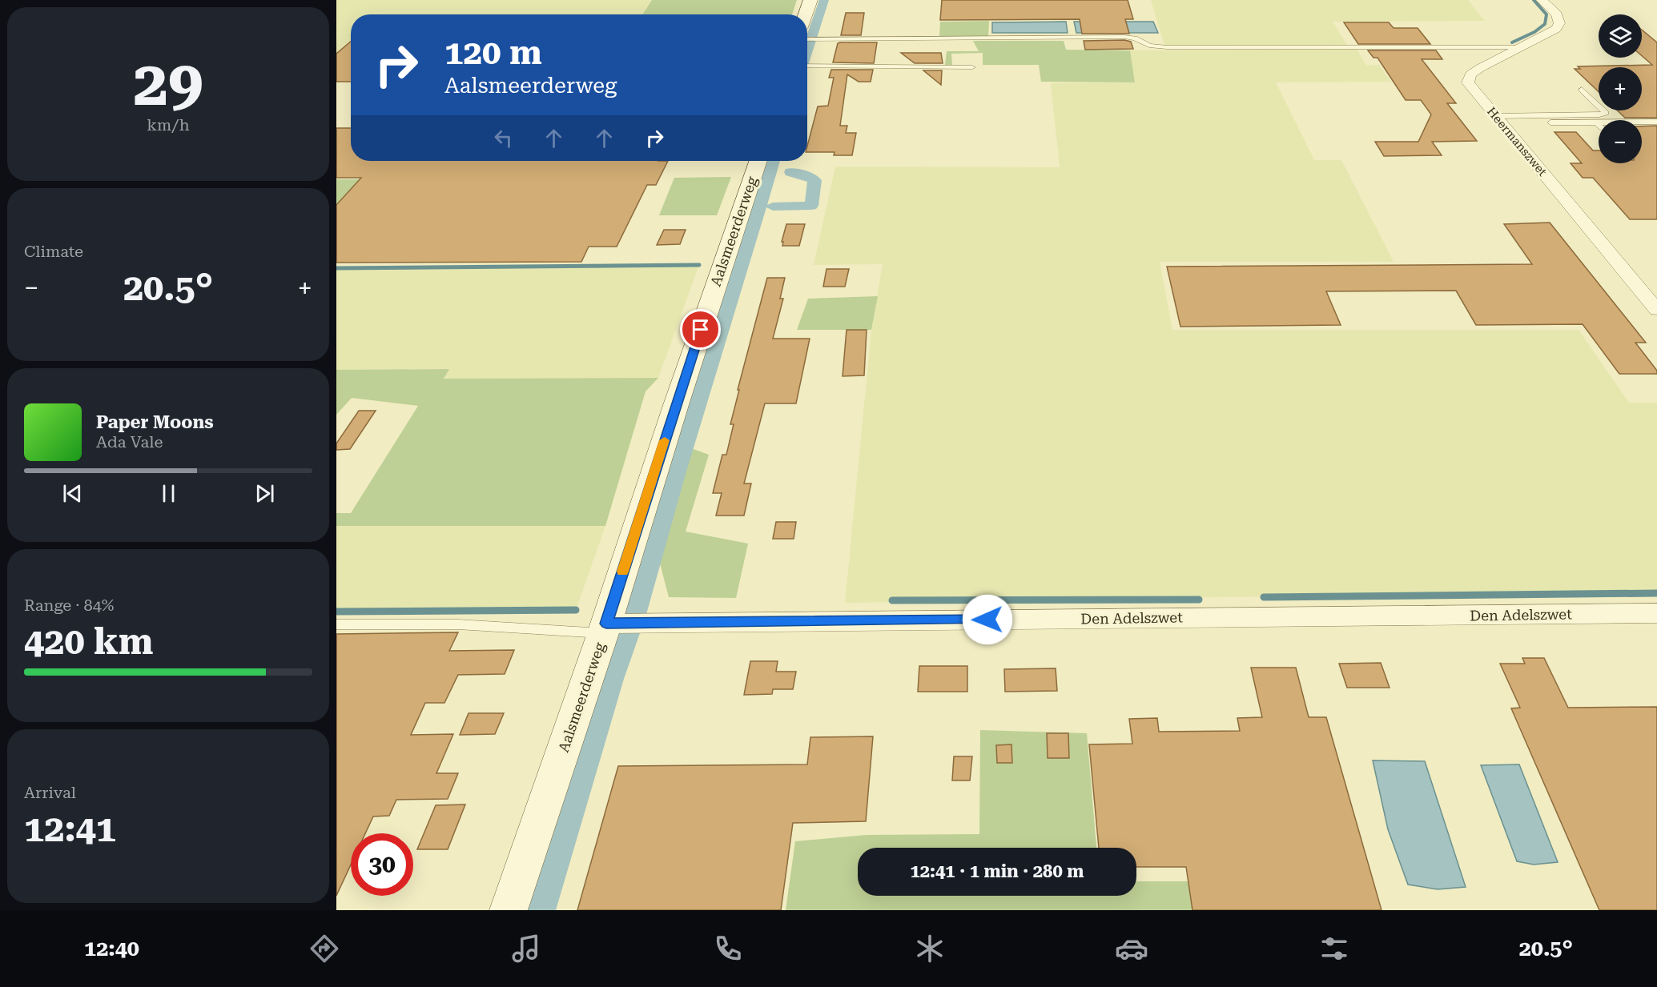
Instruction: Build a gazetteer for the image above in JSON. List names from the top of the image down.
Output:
{
  "streets": {
    "street": ["Heermanszwet", "Aalsmeerderweg", "Den Adelszwet"]
  },
  "crossings": [
    ["Aalsmeerderweg", "Den Adelszwet"]
  ],
  "page": {
    "tile": [
      ["29", "km/h"],
      "Climate",
      ["Range · 84%", "420 km"],
      ["Arrival", "12:41"]
    ],
    "map_buttons": ["+", "−"],
    "turn": ["120 m", "Aalsmeerderweg"],
    "heat": ["−", "20.5°", "+"],
    "song": ["Paper Moons", "Ada Vale"],
    "limit": "30",
    "trip": "12:41 · 1 min · 280 m",
    "tabs": ["12:40", "20.5°"]
  }
}
